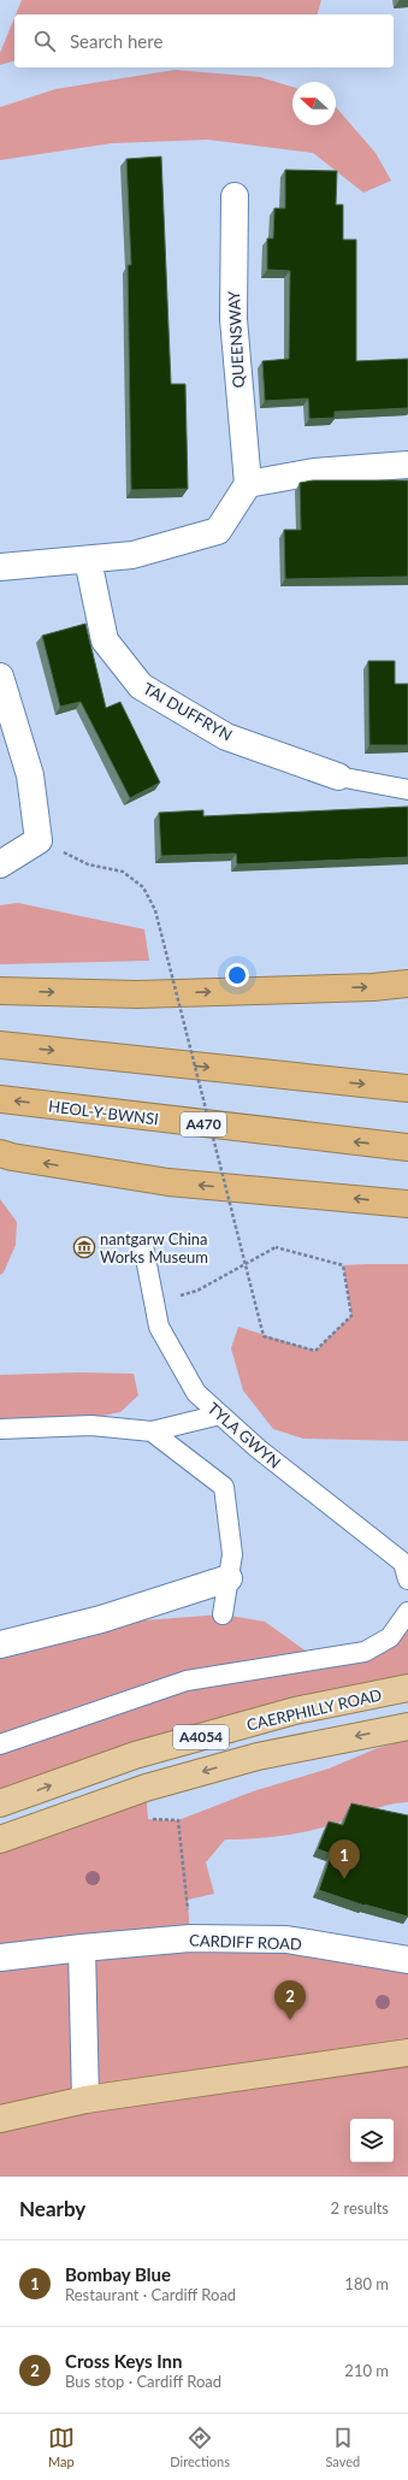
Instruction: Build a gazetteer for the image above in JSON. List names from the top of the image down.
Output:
{
  "streets": {
    "highway": ["HEOL-Y-BWNSI", "A470"],
    "main road": ["CAERPHILLY ROAD", "A4054"],
    "street": ["QUEENSWAY", "TAI DUFFRYN", "CARDIFF ROAD"],
    "lane": ["TYLA GWYN"]
  },
  "places": {
    "museum": ["nantgarw China Works Museum"]
  },
  "north": "left",
  "page": {
    "search": "Search here",
    "pins": ["1", "2"],
    "heading": ["Nearby", "2 results"],
    "list": [
      {
        "mark": "1",
        "name": "Bombay Blue",
        "note": "Restaurant · Cardiff Road",
        "value": "180 m"
      },
      {
        "mark": "2",
        "name": "Cross Keys Inn",
        "note": "Bus stop · Cardiff Road",
        "value": "210 m"
      }
    ],
    "nav": ["Map", "Directions", "Saved"]
  }
}
